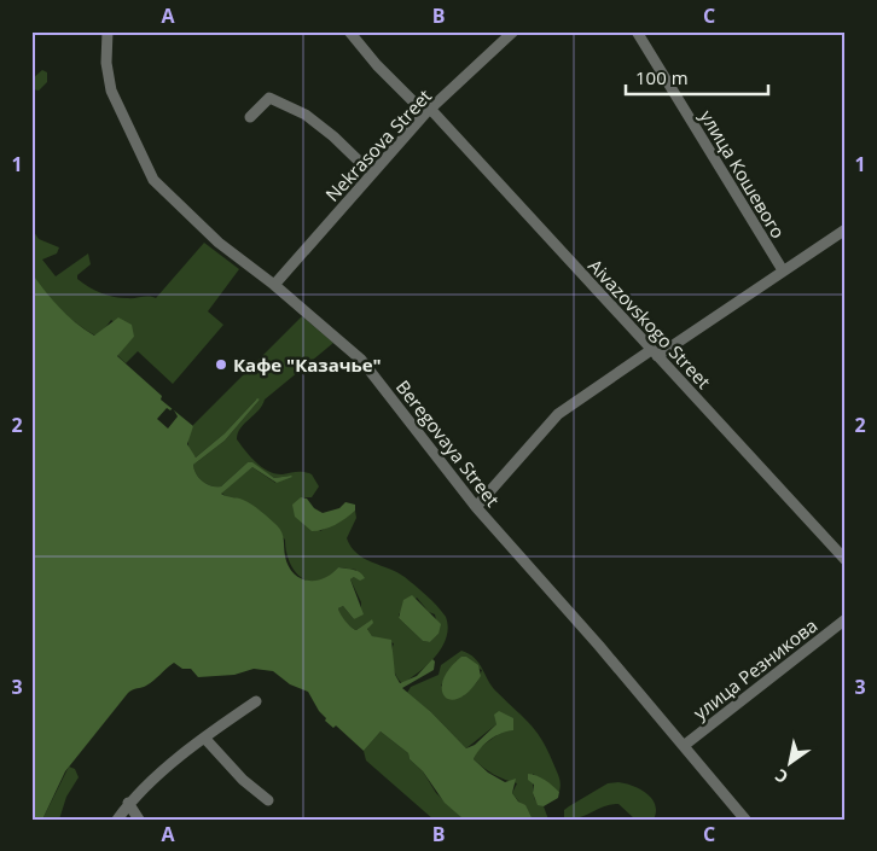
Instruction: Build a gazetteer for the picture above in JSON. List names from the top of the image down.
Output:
{
  "streets": {
    "street": [
      "Nekrasova Street",
      "улица Кошевого",
      "Aivazovskogo Street",
      "Beregovaya Street",
      "улица Резникова"
    ]
  },
  "crossings": [
    ["Nekrasova Street", "Aivazovskogo Street"],
    ["Nekrasova Street", "Beregovaya Street"],
    ["Beregovaya Street", "улица Резникова"]
  ],
  "places": ["Кафе \"Казачье\""],
  "scale_bar": "100 m",
  "north": "bottom left",
  "grid": {
    "columns": ["A", "B", "C"],
    "rows": ["1", "2", "3"]
  }
}
